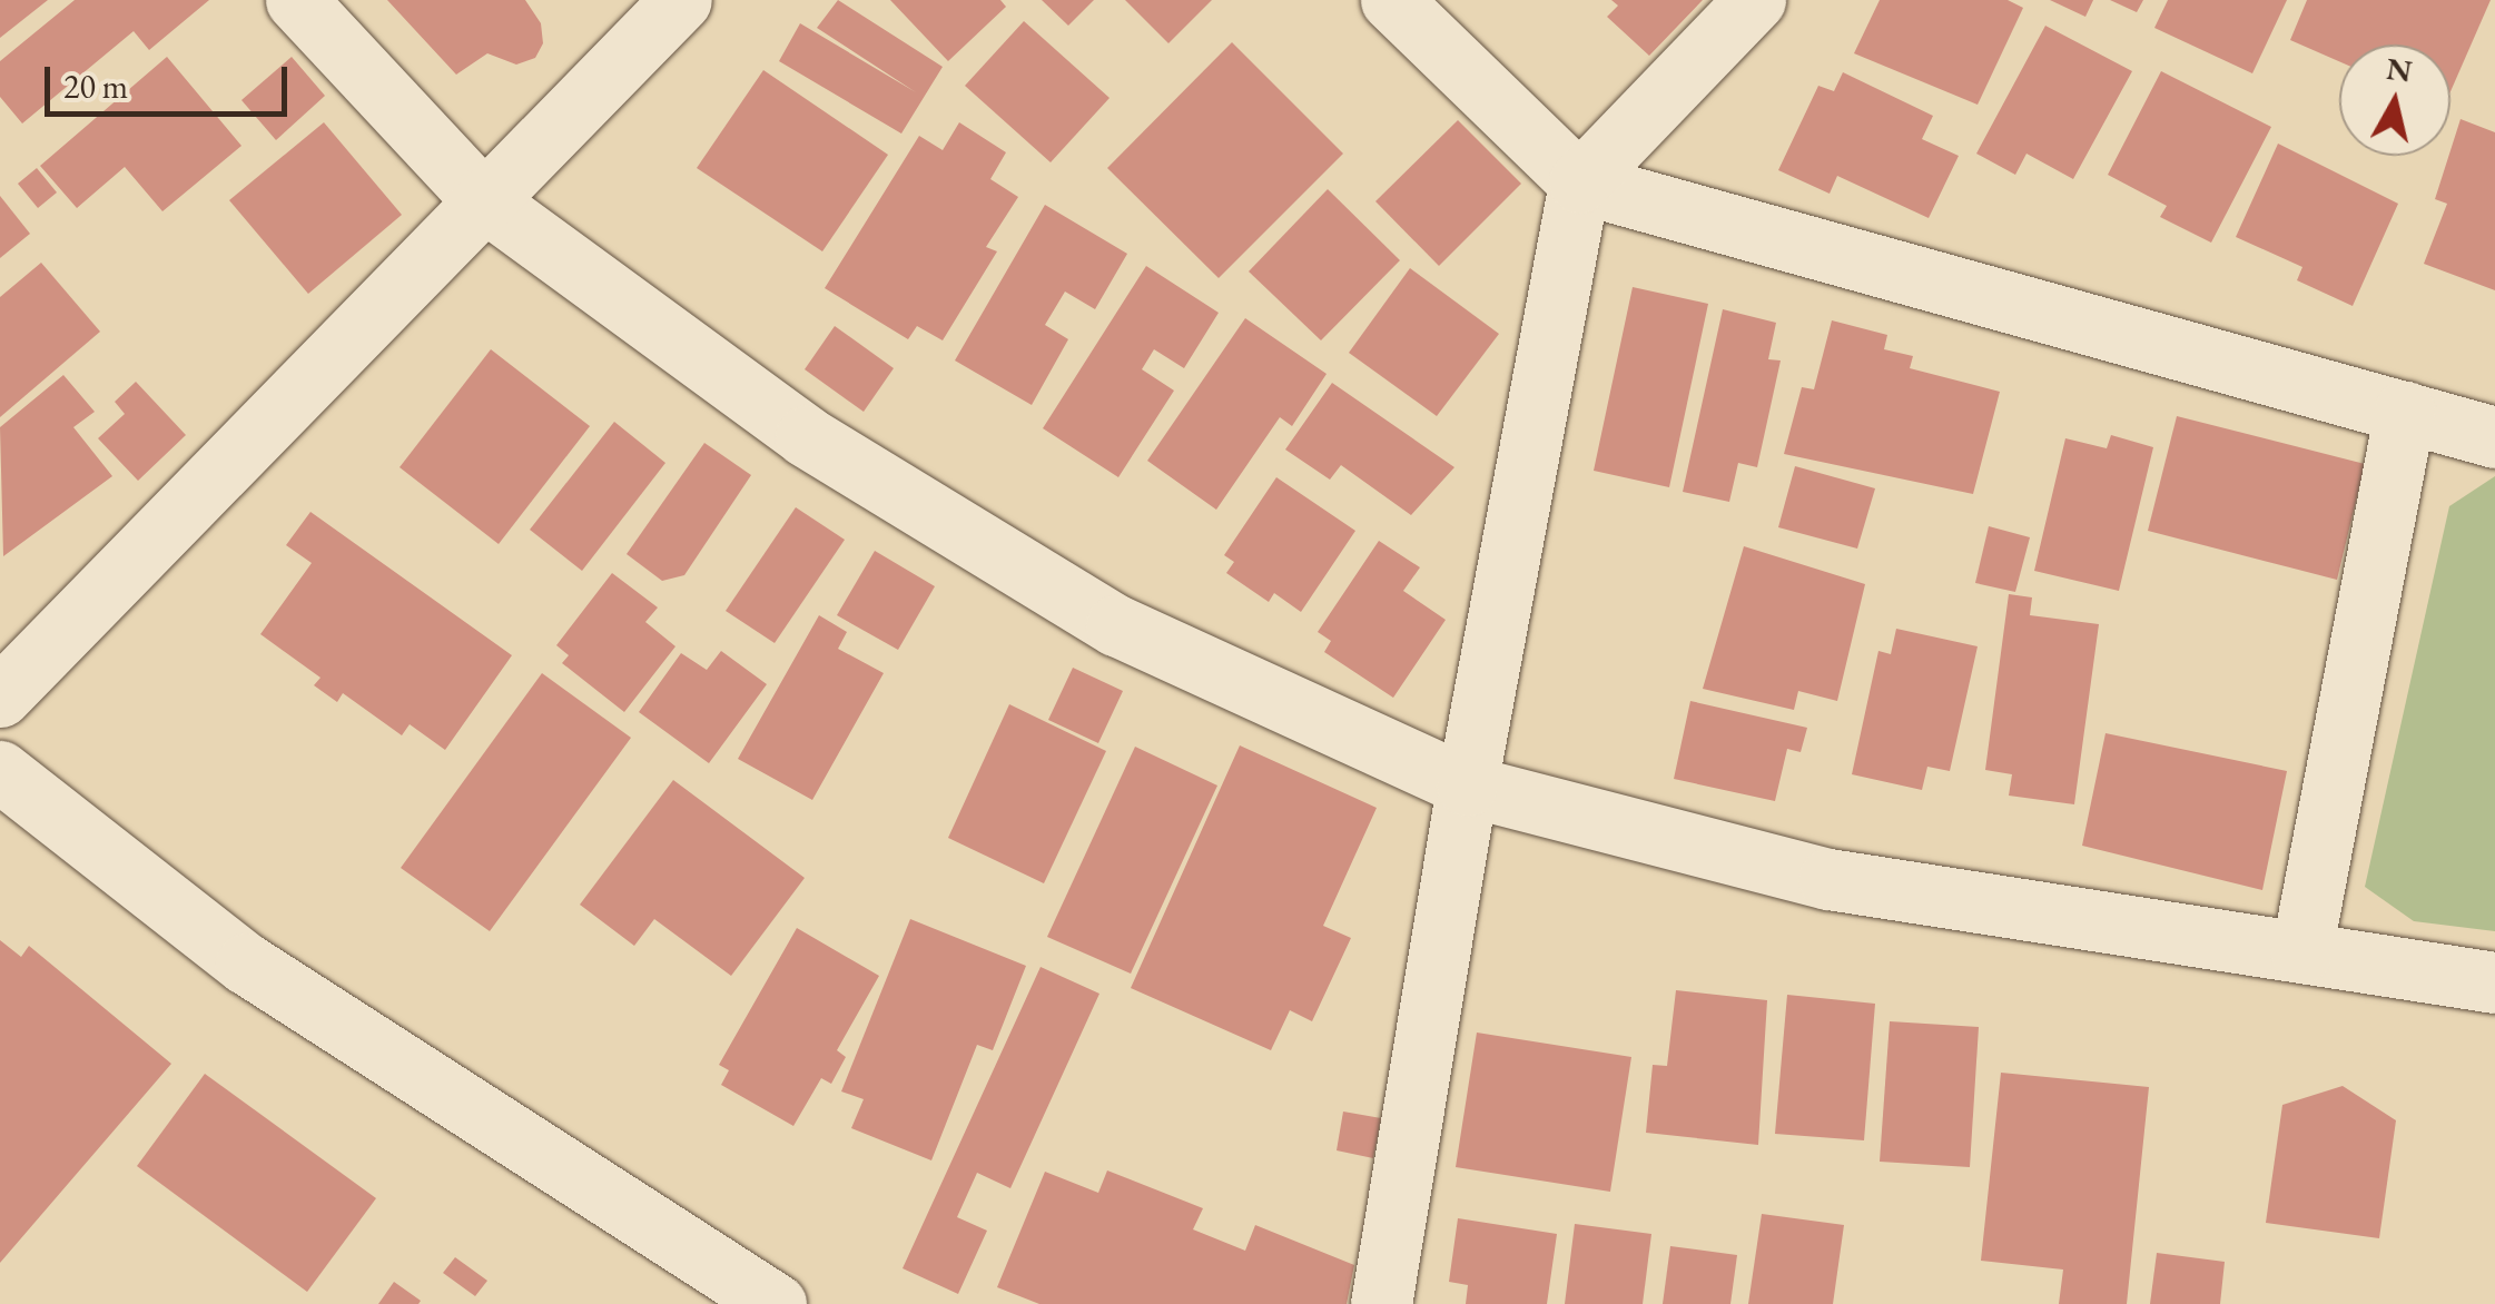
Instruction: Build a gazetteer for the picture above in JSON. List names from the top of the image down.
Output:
{
  "scale_bar": "20 m",
  "north": "top"
}
